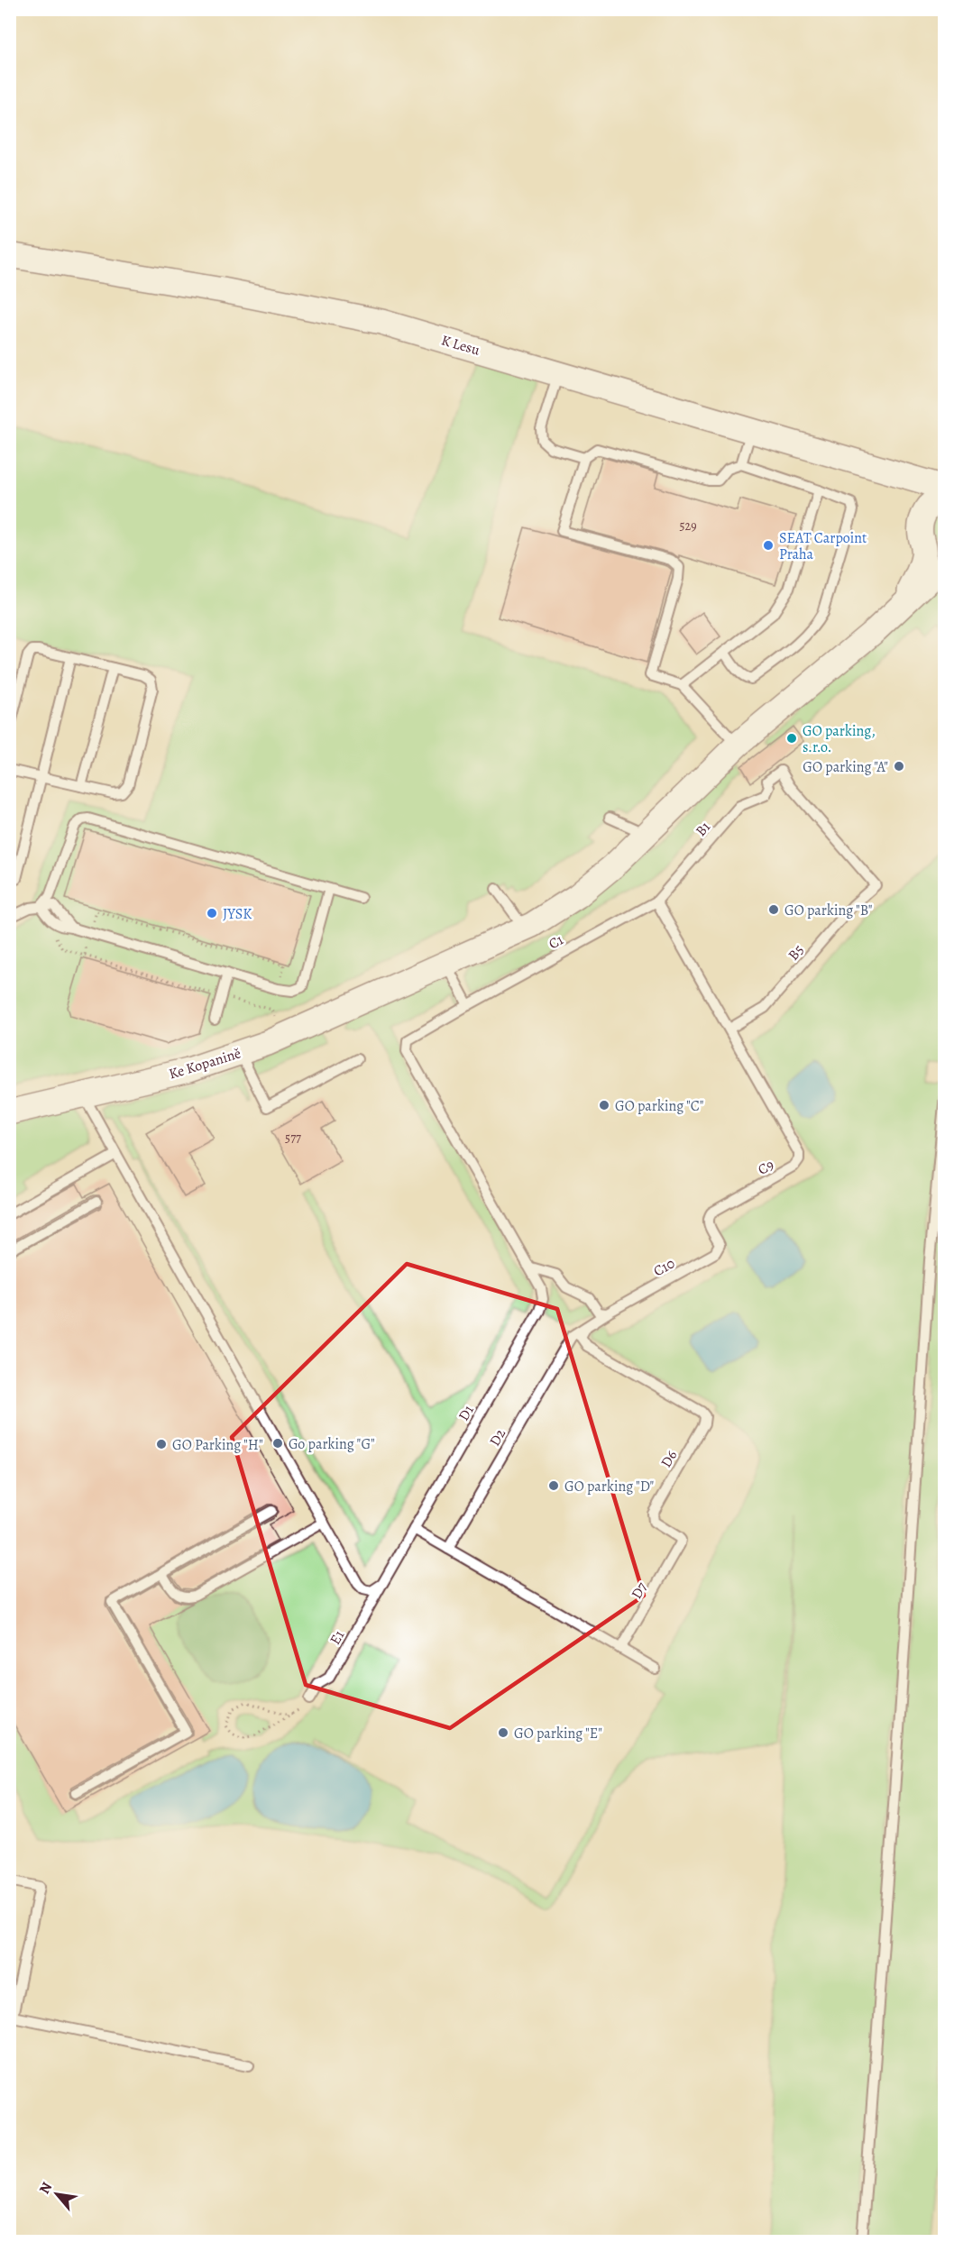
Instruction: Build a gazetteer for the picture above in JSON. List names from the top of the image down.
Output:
{
  "streets": {
    "street": ["K Lesu", "Ke Kopanině"],
    "lane": [
      "B1",
      "C1",
      "B5",
      "C9",
      "C10",
      "D1",
      "D2",
      "D6",
      "D7",
      "E1"
    ]
  },
  "crossings": [
    ["B1", "C1"],
    ["B1", "B5"],
    ["B1", "C9"],
    ["C1", "C9"],
    ["C1", "D1"],
    ["B5", "C9"],
    ["C9", "C10"],
    ["C10", "D2"],
    ["C10", "D6"],
    ["D1", "E1"],
    ["D6", "D7"]
  ],
  "places": [
    "SEAT Carpoint Praha",
    "GO parking, s.r.o.",
    "GO parking \"A\"",
    "GO parking \"B\"",
    "JYSK",
    "GO parking \"C\"",
    "Go parking \"G\"",
    "GO Parking \"H\"",
    "GO parking \"D\"",
    "GO parking \"E\""
  ],
  "house_numbers": ["529", "577"],
  "north": "top left"
}
